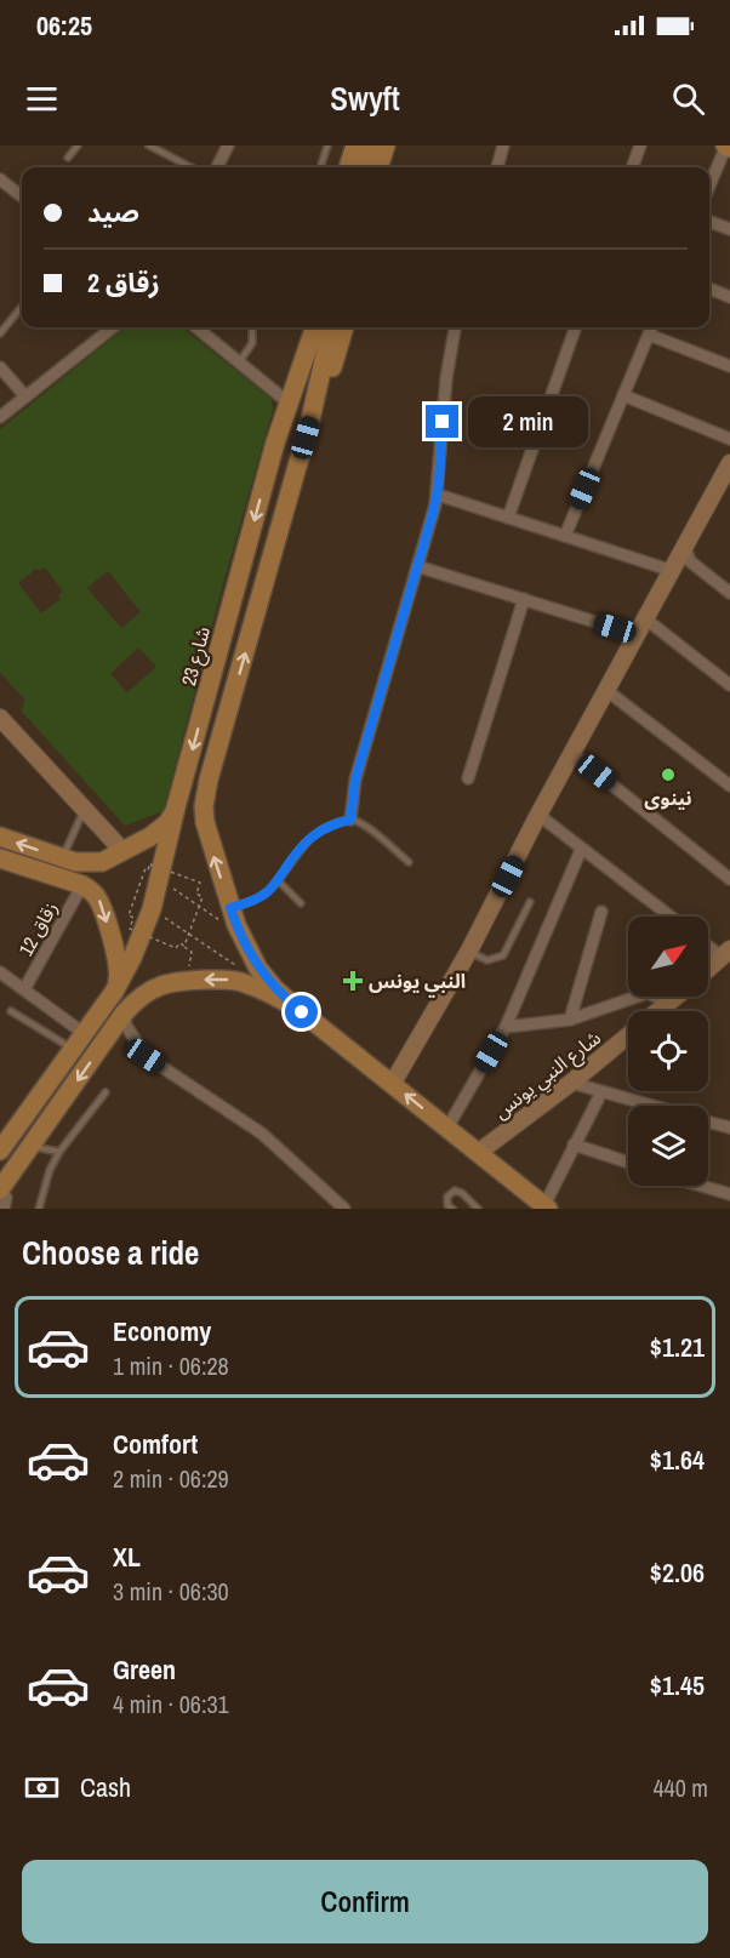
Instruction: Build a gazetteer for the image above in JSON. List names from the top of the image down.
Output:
{
  "streets": {
    "main road": ["شارع 23"],
    "street": ["زقاق 12", "شارع النبي يونس"]
  },
  "places": {
    "other": ["نينوى"],
    "health": ["النبي يونس"]
  },
  "north": "top right",
  "page": {
    "status": "06:25",
    "header": "Swyft",
    "banner": ["صيد", "زقاق 2"],
    "bubble": "2 min",
    "heading": "Choose a ride",
    "list": [
      {
        "name": "Economy",
        "note": "1 min · 06:28",
        "value": "$1.21"
      },
      {
        "name": "Comfort",
        "note": "2 min · 06:29",
        "value": "$1.64"
      },
      {
        "name": "XL",
        "note": "3 min · 06:30",
        "value": "$2.06"
      },
      {
        "name": "Green",
        "note": "4 min · 06:31",
        "value": "$1.45"
      }
    ],
    "pay": ["Cash", "440 m"],
    "buttons": "Confirm"
  }
}
